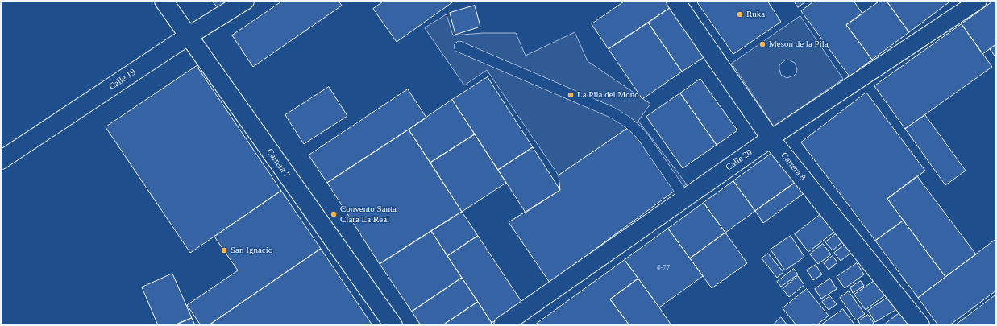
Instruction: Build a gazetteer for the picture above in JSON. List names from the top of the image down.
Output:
{
  "streets": {
    "street": [
      "Calle 19",
      "Calle 20",
      "Carrera 7",
      "Carrera 8"
    ]
  },
  "crossings": [
    ["Calle 19", "Carrera 7"],
    ["Calle 20", "Carrera 8"]
  ],
  "places": [
    "Ruka",
    "Meson de la Pila",
    "La Pila del Mono",
    "Convento Santa Clara La Real",
    "San Ignacio"
  ],
  "house_numbers": ["4-77"]
}
